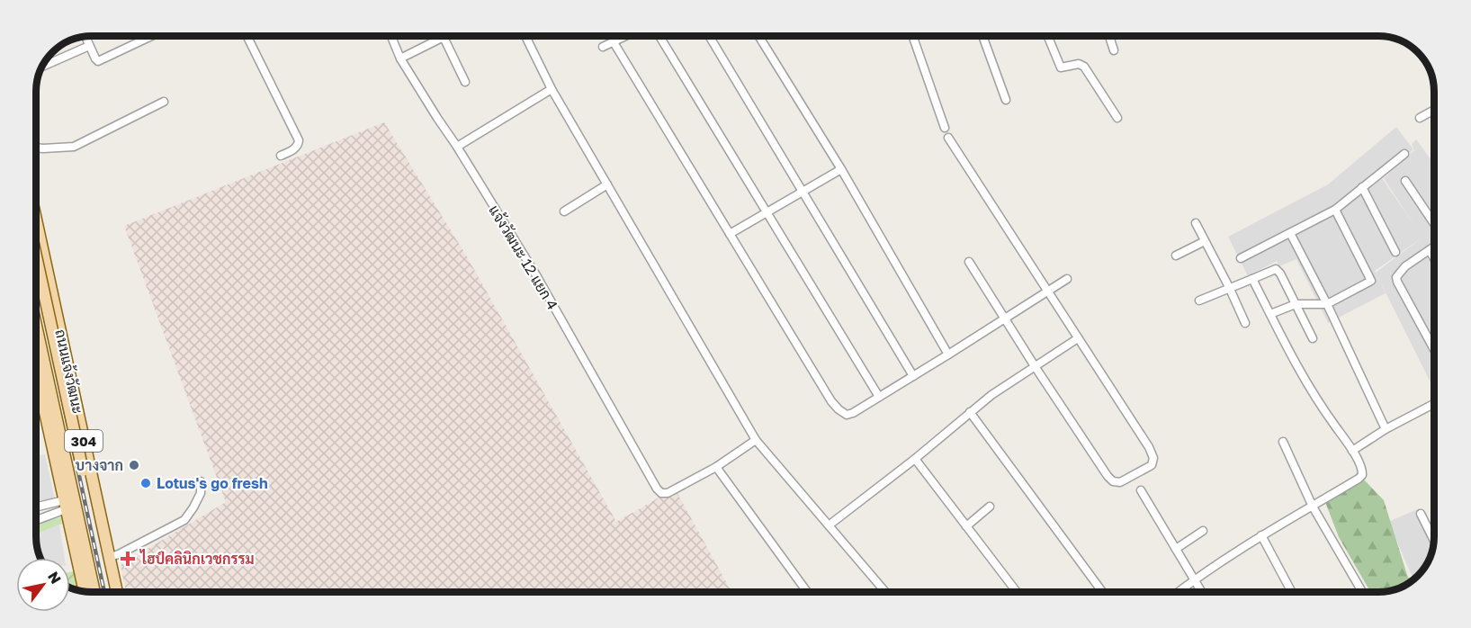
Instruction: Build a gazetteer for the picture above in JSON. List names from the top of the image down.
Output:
{
  "streets": {
    "main road": ["ถนนแจ้งวัฒนะ", "304"],
    "street": ["แจ้งวัฒนะ 12 แยก 4"]
  },
  "places": {
    "other": ["บางจาก", "Lotus's go fresh"],
    "health": ["ไฮป์คลินิกเวชกรรม"]
  },
  "north": "top right"
}
